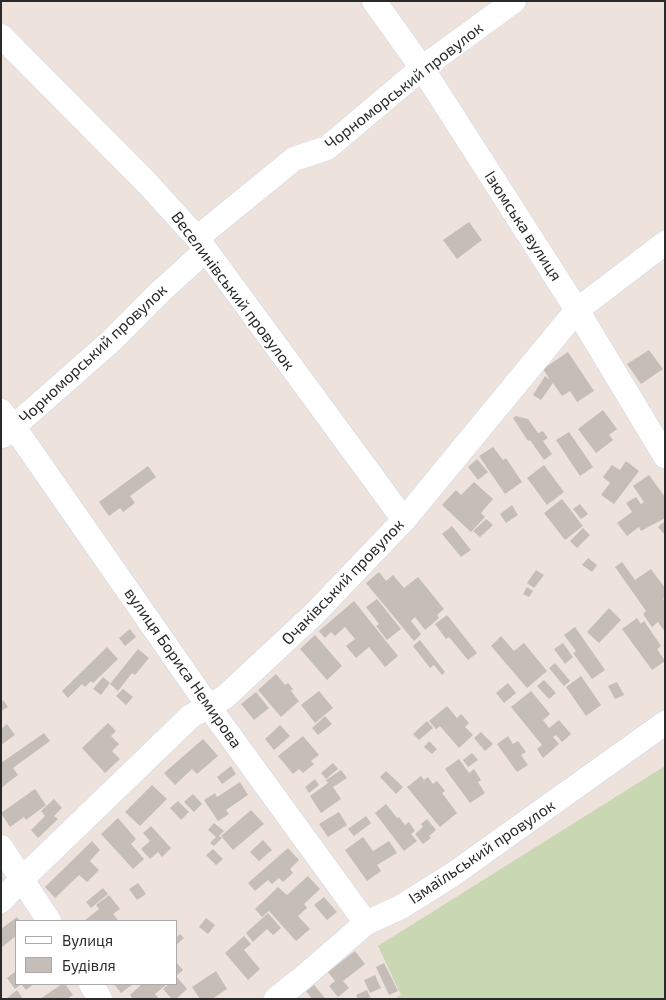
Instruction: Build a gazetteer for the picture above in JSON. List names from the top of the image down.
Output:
{
  "streets": {
    "street": [
      "Чорноморський провулок",
      "Ізюмська вулиця",
      "Веселинівський провулок",
      "Очаківський провулок",
      "вулиця Бориса Немирова",
      "Ізмаїльський провулок"
    ]
  },
  "crossings": [
    ["Чорноморський провулок", "Ізюмська вулиця"],
    ["Чорноморський провулок", "Веселинівський провулок"],
    ["Чорноморський провулок", "вулиця Бориса Немирова"],
    ["Ізюмська вулиця", "Очаківський провулок"],
    ["Веселинівський провулок", "Очаківський провулок"],
    ["Очаківський провулок", "вулиця Бориса Немирова"],
    ["вулиця Бориса Немирова", "Ізмаїльський провулок"]
  ],
  "legend": ["Вулиця", "Будівля"]
}
